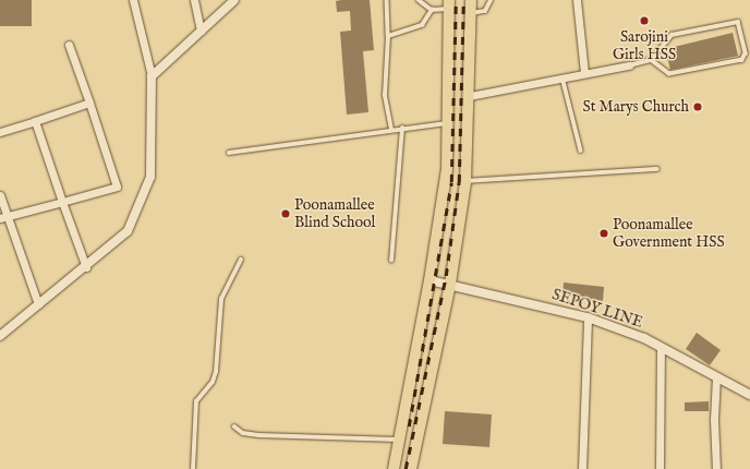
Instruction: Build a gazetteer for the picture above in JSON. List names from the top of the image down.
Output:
{
  "streets": {
    "street": ["SEPOY LINE"]
  },
  "places": [
    "Sarojini Girls HSS",
    "St Marys Church",
    "Poonamallee Blind School",
    "Poonamallee Government HSS"
  ]
}
